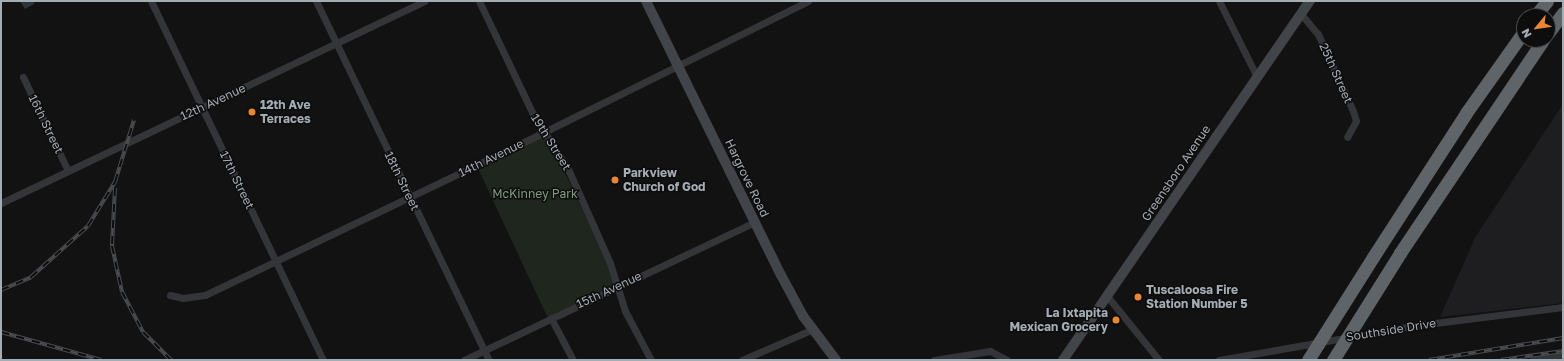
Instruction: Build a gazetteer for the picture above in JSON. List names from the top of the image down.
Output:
{
  "streets": {
    "main road": ["Greensboro Avenue", "Hargrove Road"],
    "street": [
      "25th Street",
      "12th Avenue",
      "16th Street",
      "19th Street",
      "14th Avenue",
      "17th Street",
      "18th Street",
      "15th Avenue",
      "Southside Drive"
    ]
  },
  "crossings": [
    ["25th Street", "Greensboro Avenue"],
    ["12th Avenue", "16th Street"],
    ["12th Avenue", "17th Street"],
    ["12th Avenue", "18th Street"],
    ["19th Street", "14th Avenue"],
    ["19th Street", "15th Avenue"],
    ["14th Avenue", "Hargrove Road"],
    ["14th Avenue", "17th Street"],
    ["14th Avenue", "18th Street"],
    ["Hargrove Road", "15th Avenue"],
    ["18th Street", "15th Avenue"]
  ],
  "parks": ["McKinney Park"],
  "places": [
    "12th Ave Terraces",
    "Parkview Church of God",
    "Tuscaloosa Fire Station Number 5",
    "La Ixtapita Mexican Grocery"
  ],
  "north": "bottom left"
}
